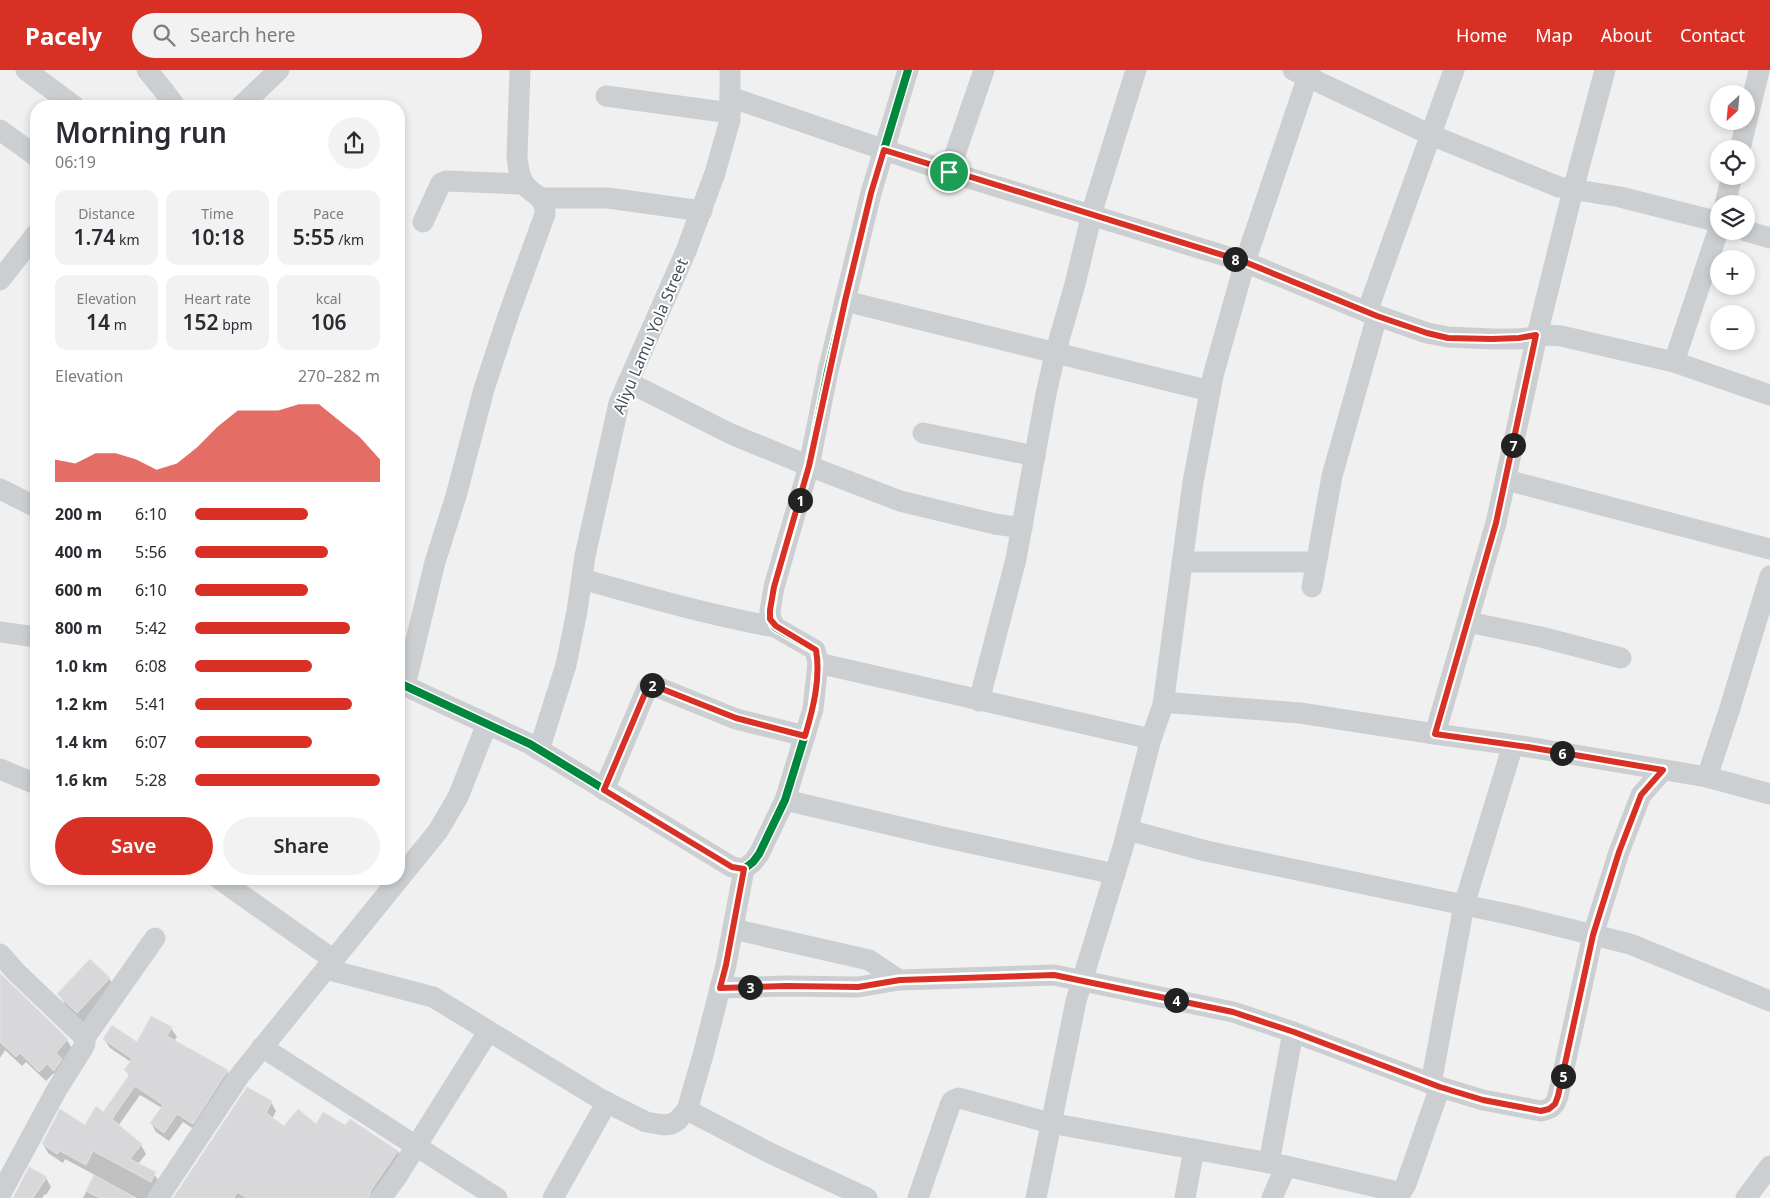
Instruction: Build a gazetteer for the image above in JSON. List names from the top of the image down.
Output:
{
  "streets": {
    "street": ["Aliyu Lamu Yola Street"]
  },
  "north": "bottom left",
  "page": {
    "header": "Pacely",
    "search": "Search here",
    "nav": [
      "Home",
      "Map",
      "About",
      "Contact"
    ],
    "map_buttons": ["+", "−"],
    "heading": ["Morning run", "06:19"],
    "stats": [
      ["Distance", "1.74 km"],
      ["Time", "10:18"],
      ["Pace", "5:55 /km"],
      ["Elevation", "14 m"],
      ["Heart rate", "152 bpm"],
      ["kcal", "106"]
    ],
    "pins": [
      "8",
      "7",
      "1",
      "2",
      "6",
      "3",
      "4",
      "5"
    ],
    "chart": ["Elevation", "270–282 m"],
    "list": [
      {
        "name": "200 m",
        "note": "6:10"
      },
      {
        "name": "400 m",
        "note": "5:56"
      },
      {
        "name": "600 m",
        "note": "6:10"
      },
      {
        "name": "800 m",
        "note": "5:42"
      },
      {
        "name": "1.0 km",
        "note": "6:08"
      },
      {
        "name": "1.2 km",
        "note": "5:41"
      },
      {
        "name": "1.4 km",
        "note": "6:07"
      },
      {
        "name": "1.6 km",
        "note": "5:28"
      }
    ],
    "buttons": ["Save", "Share"]
  }
}
